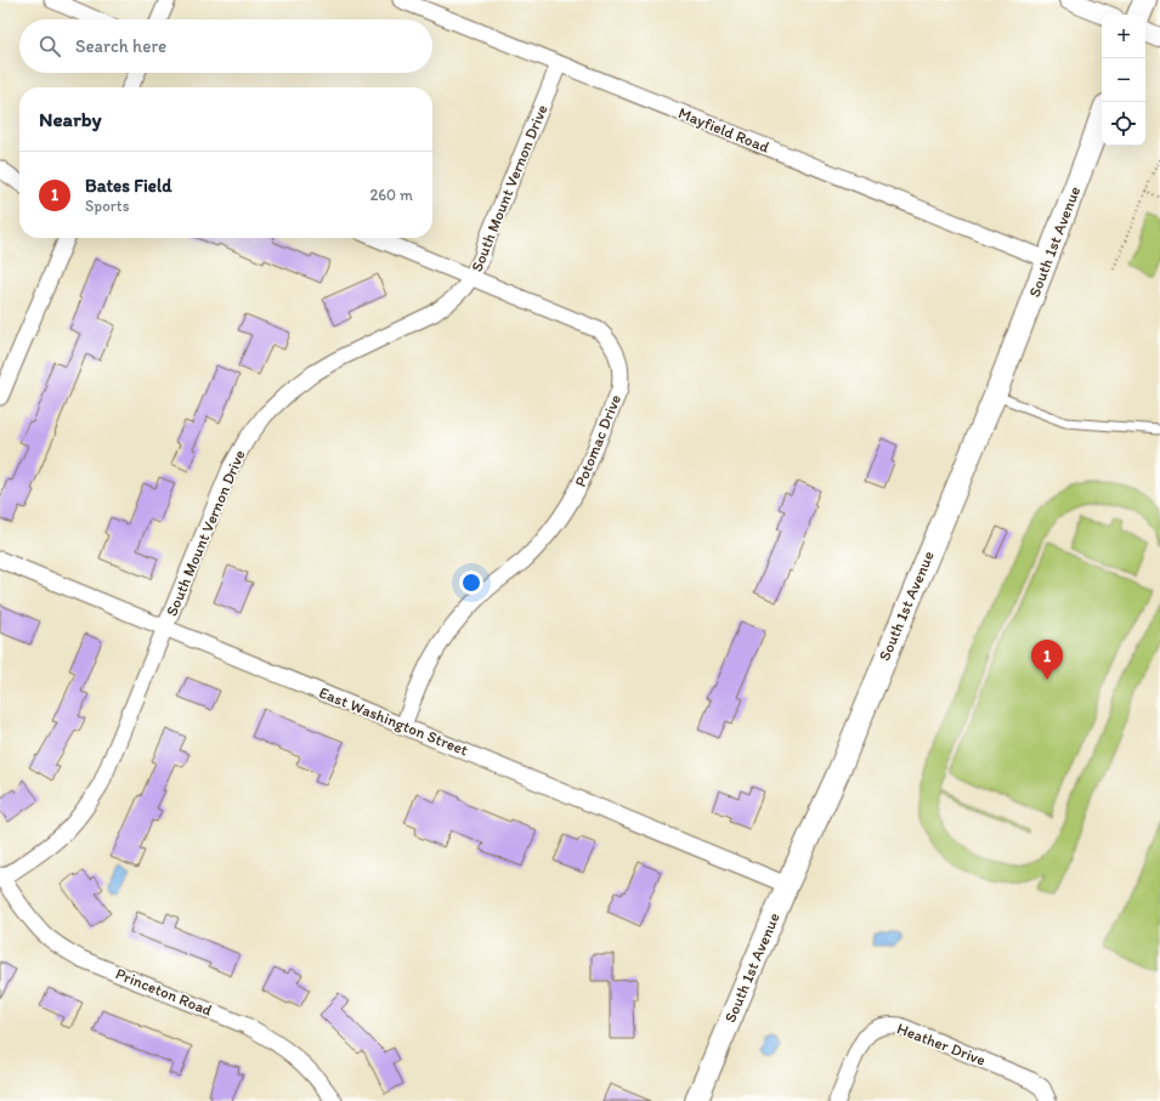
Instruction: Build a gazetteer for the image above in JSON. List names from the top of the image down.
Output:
{
  "streets": {
    "main road": ["South 1st Avenue"],
    "street": [
      "Mayfield Road",
      "South Mount Vernon Drive",
      "Potomac Drive",
      "East Washington Street",
      "Princeton Road",
      "Heather Drive"
    ]
  },
  "crossings": [
    ["Mayfield Road", "South Mount Vernon Drive"],
    ["Mayfield Road", "South 1st Avenue"],
    ["South Mount Vernon Drive", "Potomac Drive"],
    ["South Mount Vernon Drive", "East Washington Street"],
    ["South Mount Vernon Drive", "Princeton Road"],
    ["South 1st Avenue", "East Washington Street"],
    ["Potomac Drive", "East Washington Street"]
  ],
  "page": {
    "map_buttons": ["+", "−"],
    "search": "Search here",
    "heading": "Nearby",
    "list": [
      {
        "mark": "1",
        "name": "Bates Field",
        "note": "Sports",
        "value": "260 m"
      }
    ],
    "pins": "1"
  }
}
